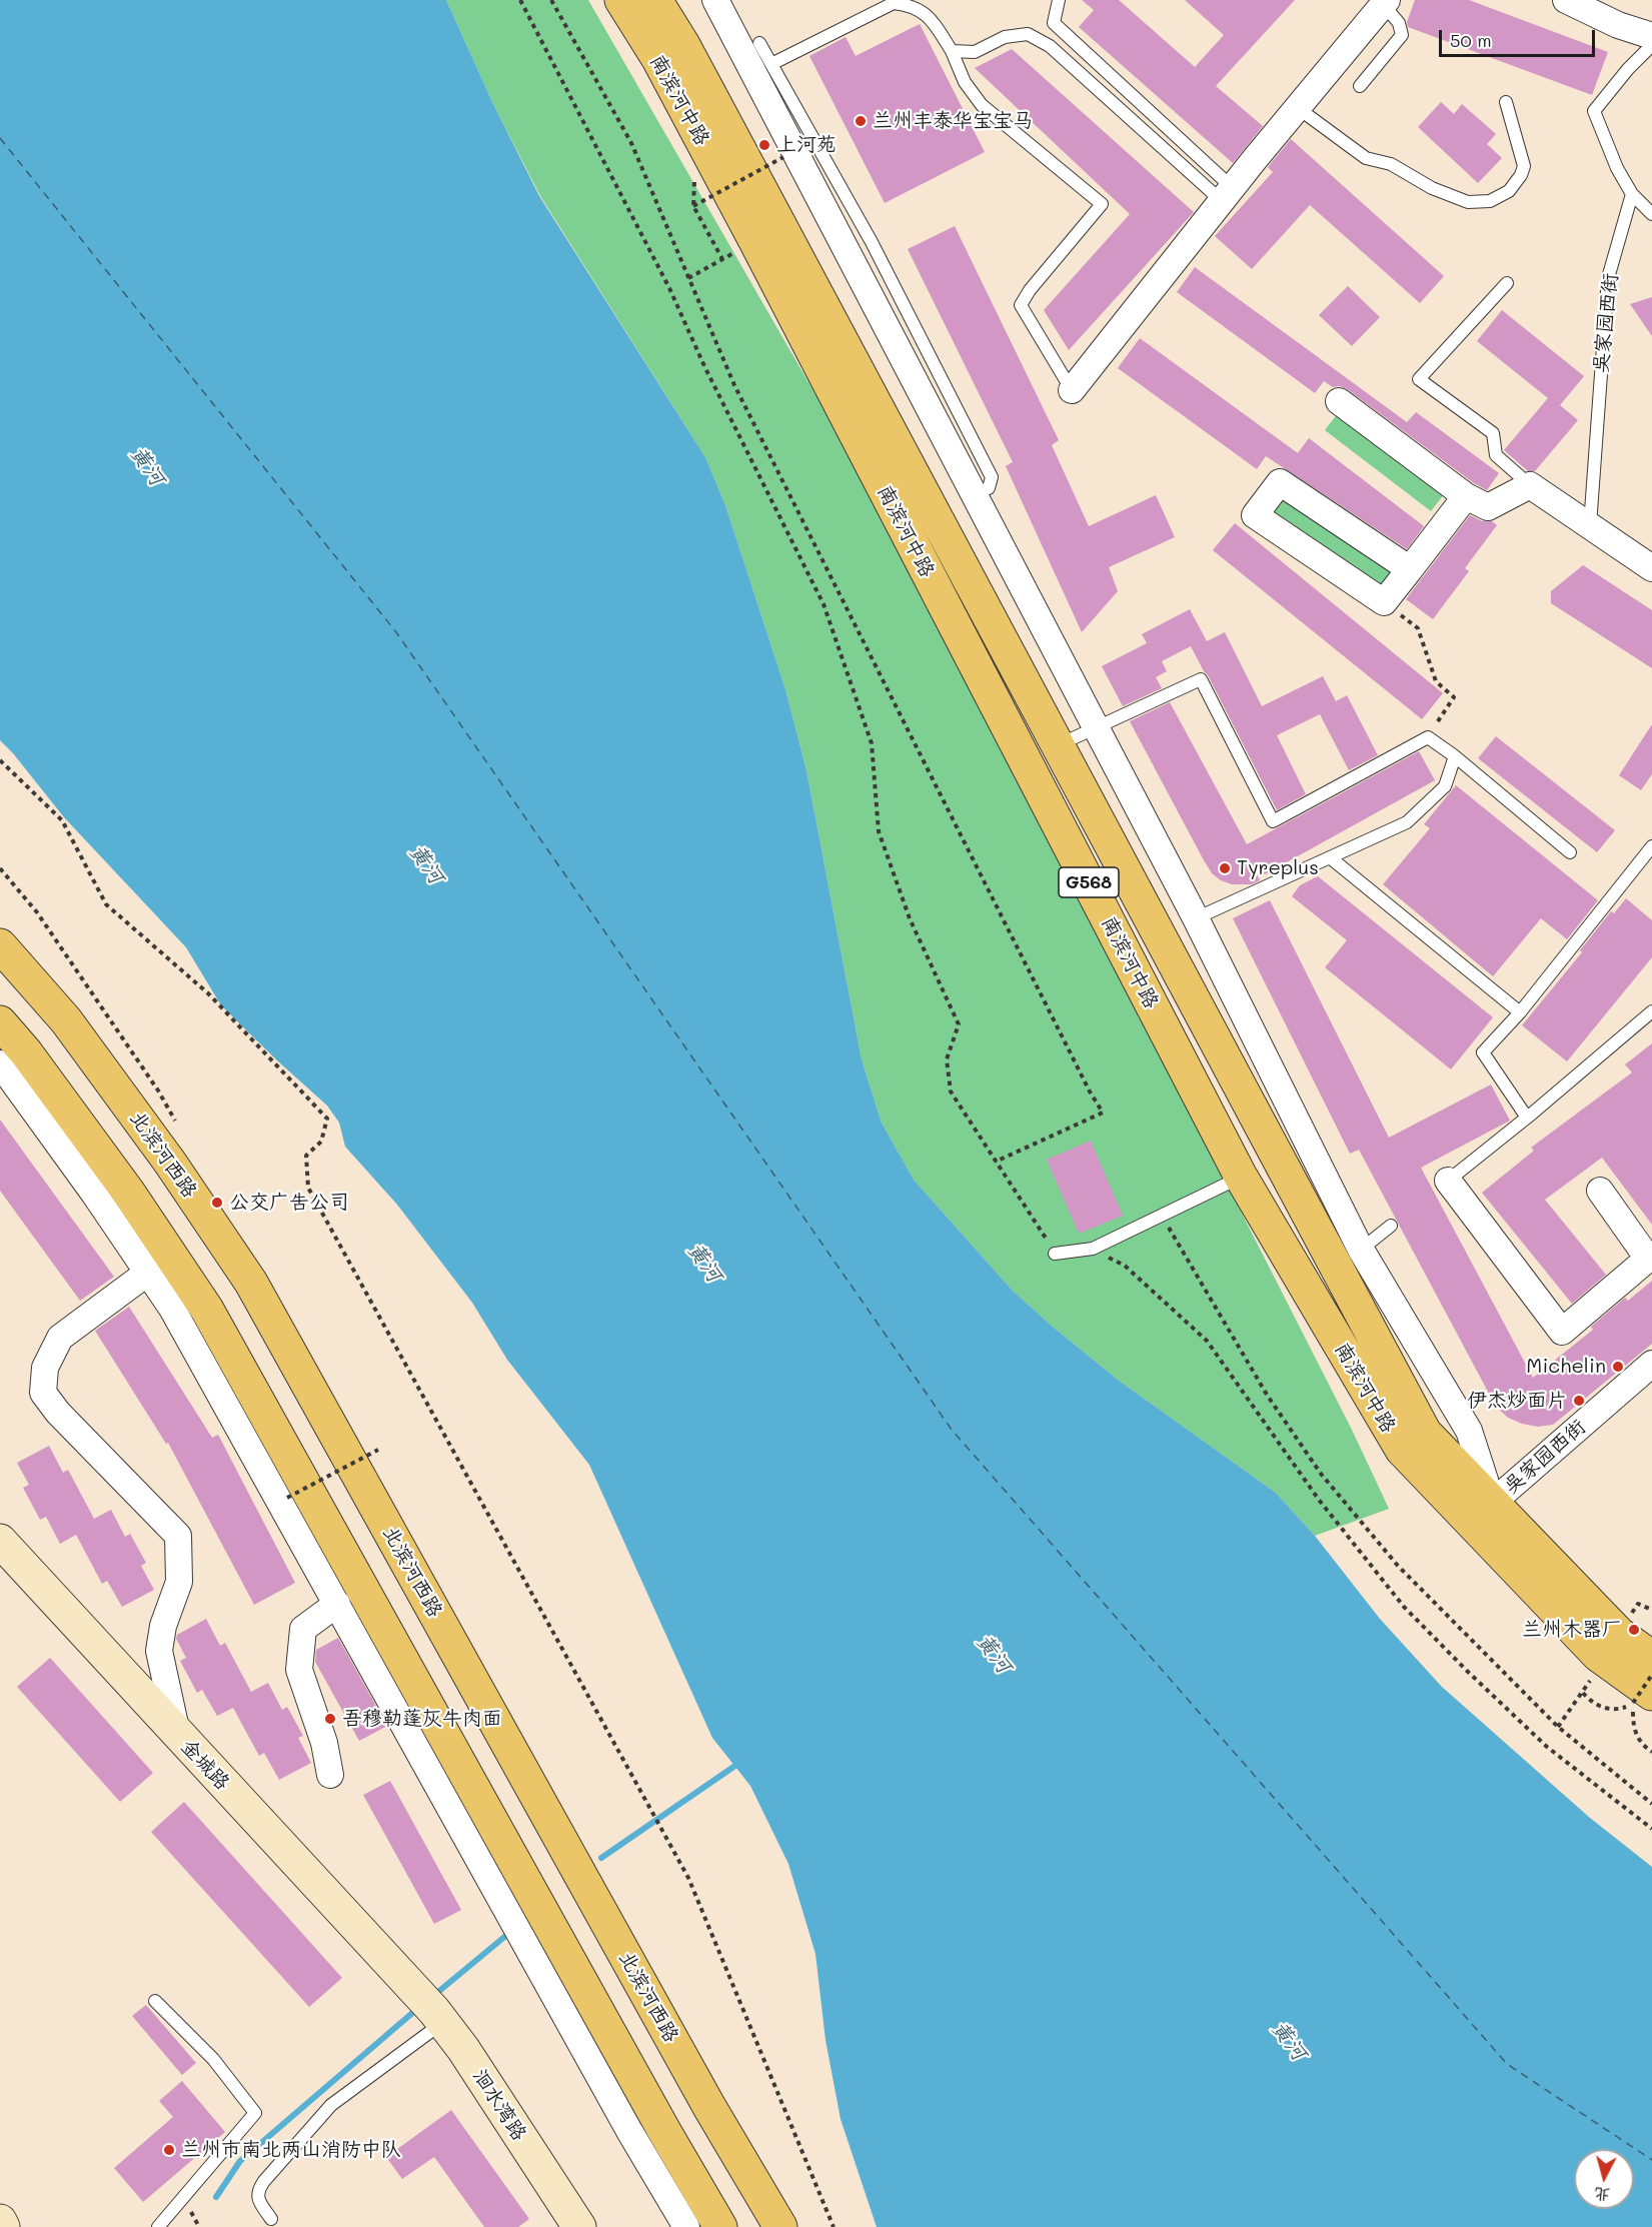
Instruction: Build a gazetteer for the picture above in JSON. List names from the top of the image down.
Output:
{
  "streets": {
    "main road": ["南滨河中路", "G568", "北滨河西路"],
    "street": ["吴家园西街", "金城路", "洄水湾路"]
  },
  "crossings": [
    ["南滨河中路", "吴家园西街"],
    ["金城路", "洄水湾路"]
  ],
  "water": ["黄河"],
  "places": [
    "兰州丰泰华宝宝马",
    "上河苑",
    "Tyreplus",
    "公交广告公司",
    "Michelin",
    "伊杰炒面片",
    "兰州木器厂",
    "吾穆勒蓬灰牛肉面",
    "兰州市南北两山消防中队"
  ],
  "scale_bar": "50 m",
  "north": "bottom"
}
